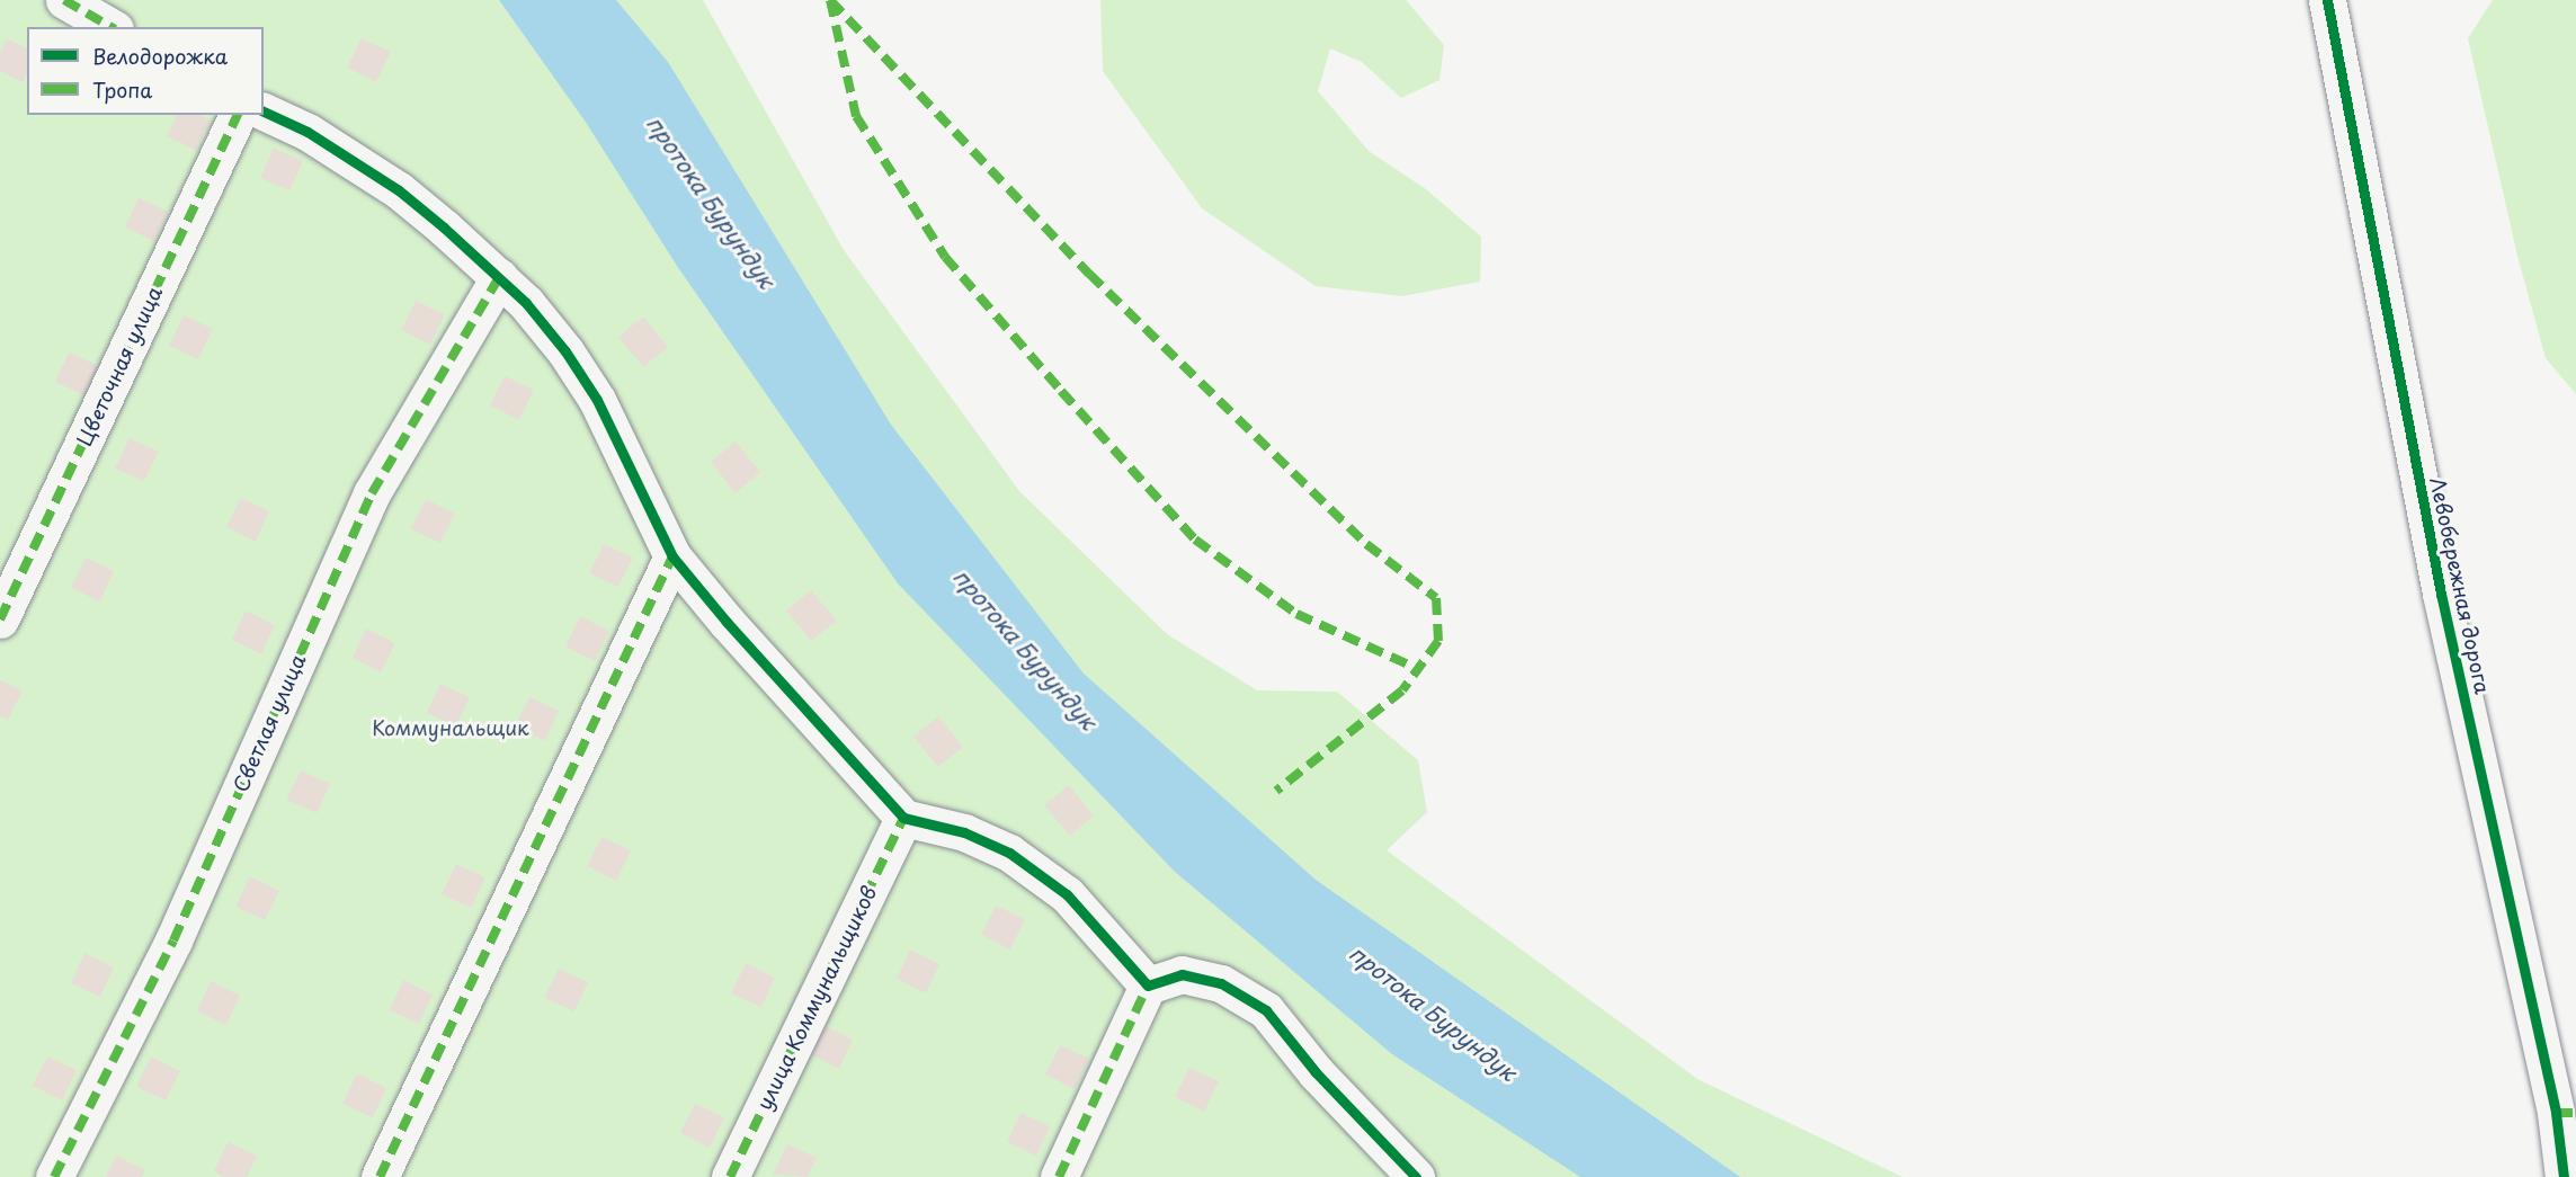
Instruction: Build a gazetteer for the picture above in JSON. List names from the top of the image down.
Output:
{
  "streets": {
    "street": [
      "Цветочная улица",
      "Левобережная дорога",
      "Светлая улица",
      "улица Коммунальщиков"
    ]
  },
  "water": ["протока Бурундук"],
  "parks": ["Коммунальщик"],
  "legend": ["Велодорожка", "Тропа"]
}
